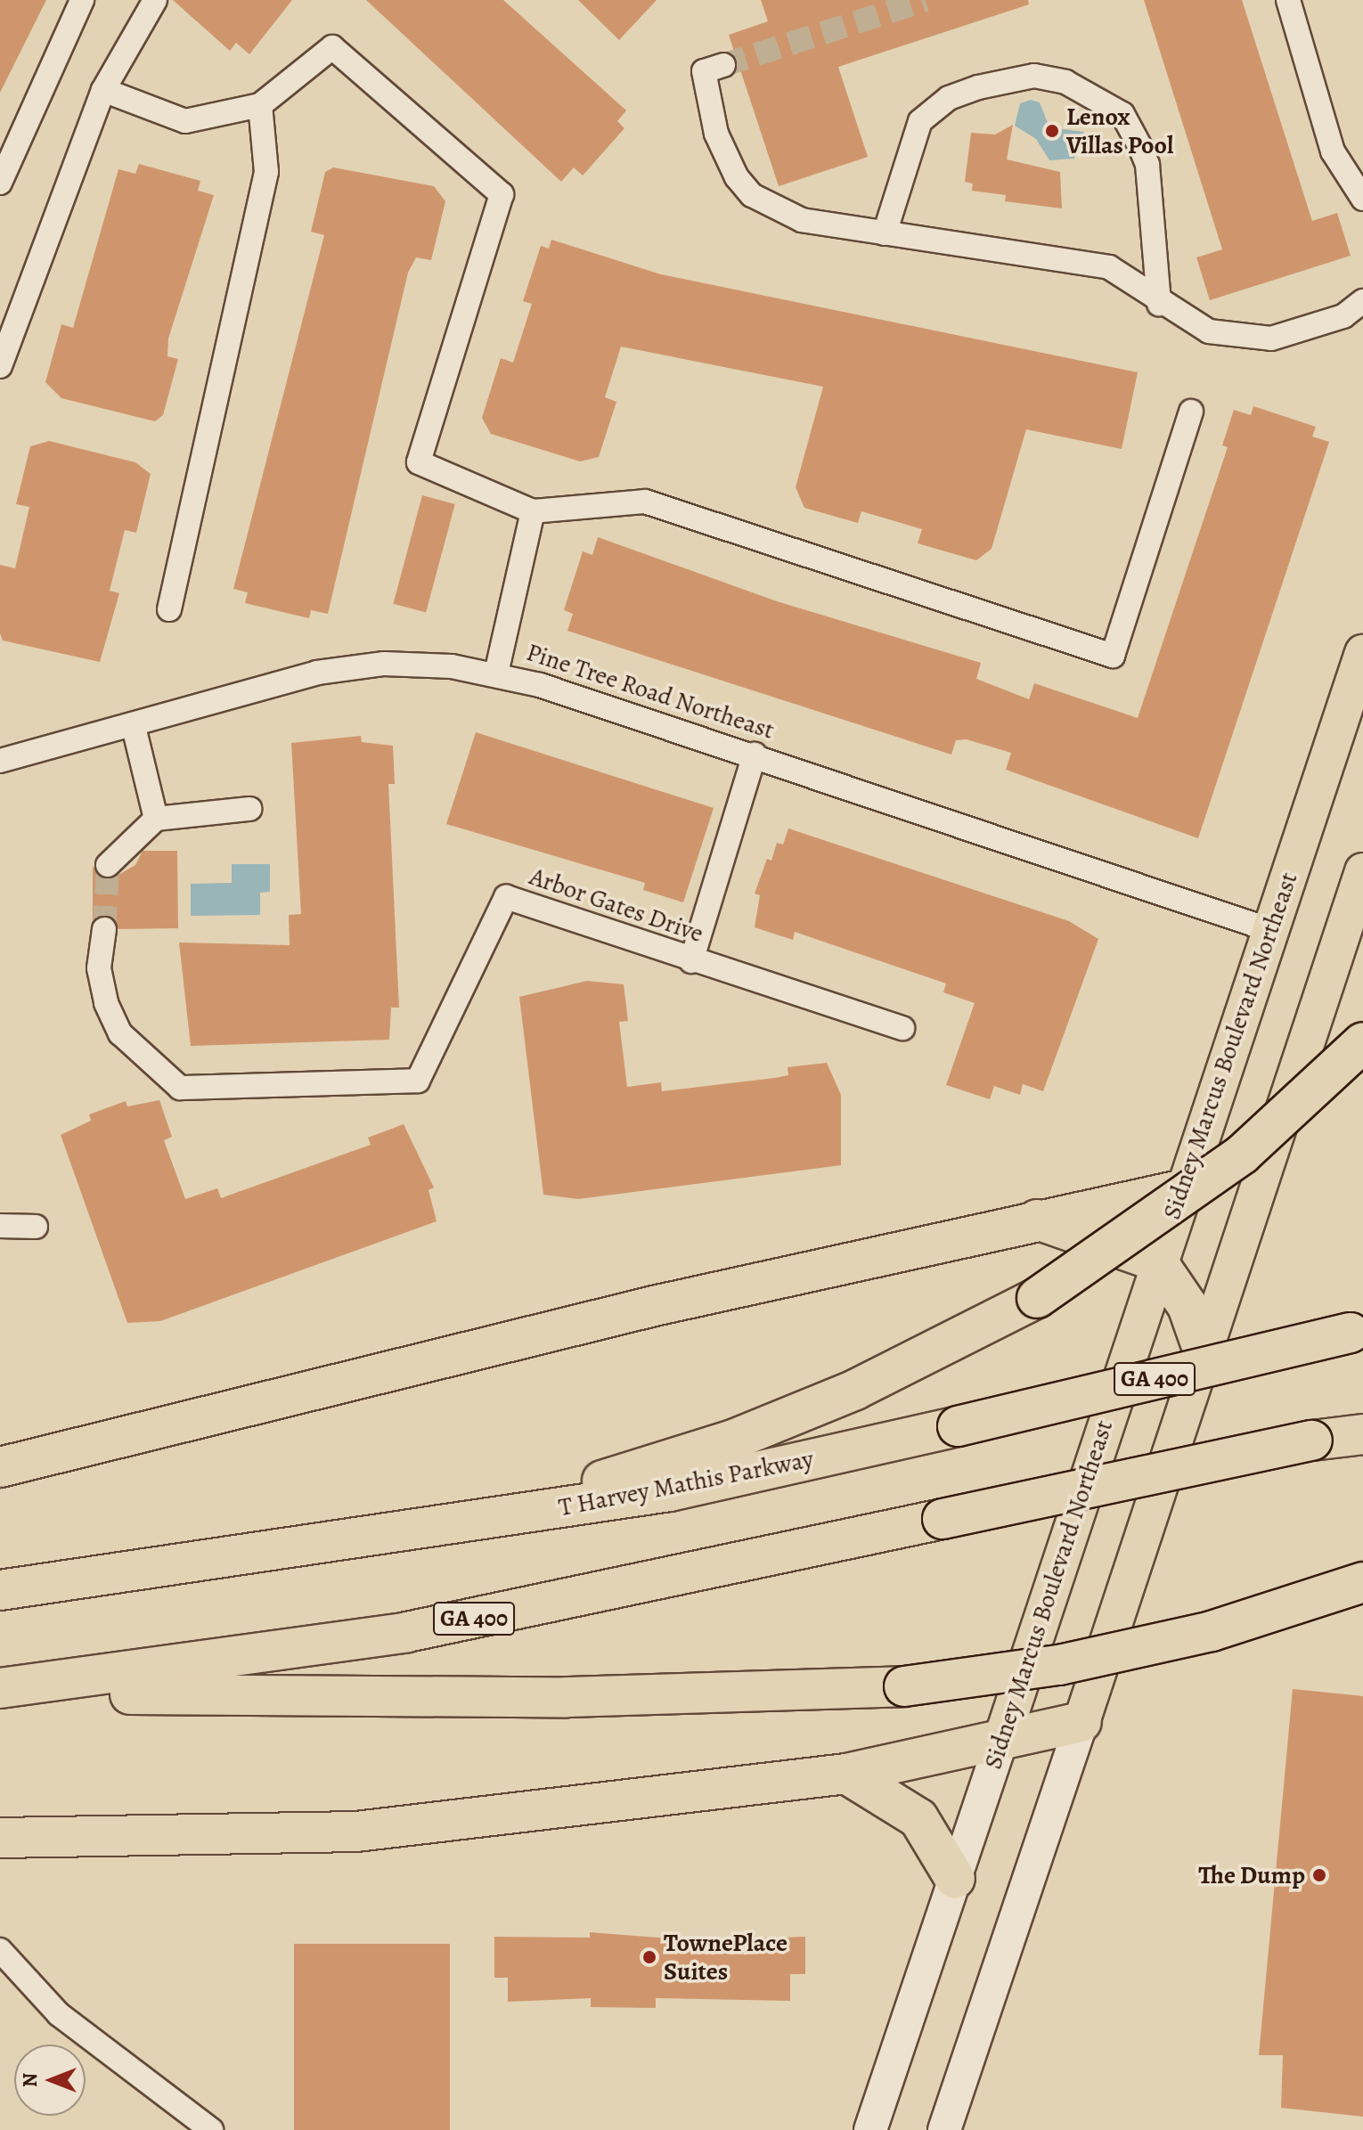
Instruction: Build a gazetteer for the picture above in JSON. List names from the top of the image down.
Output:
{
  "streets": {
    "highway": ["GA 400", "T Harvey Mathis Parkway"],
    "main road": ["Sidney Marcus Boulevard Northeast"],
    "street": ["Pine Tree Road Northeast", "Arbor Gates Drive"]
  },
  "crossings": [
    ["Pine Tree Road Northeast", "Sidney Marcus Boulevard Northeast"]
  ],
  "places": ["Lenox Villas Pool", "The Dump", "TownePlace Suites"],
  "north": "left"
}
